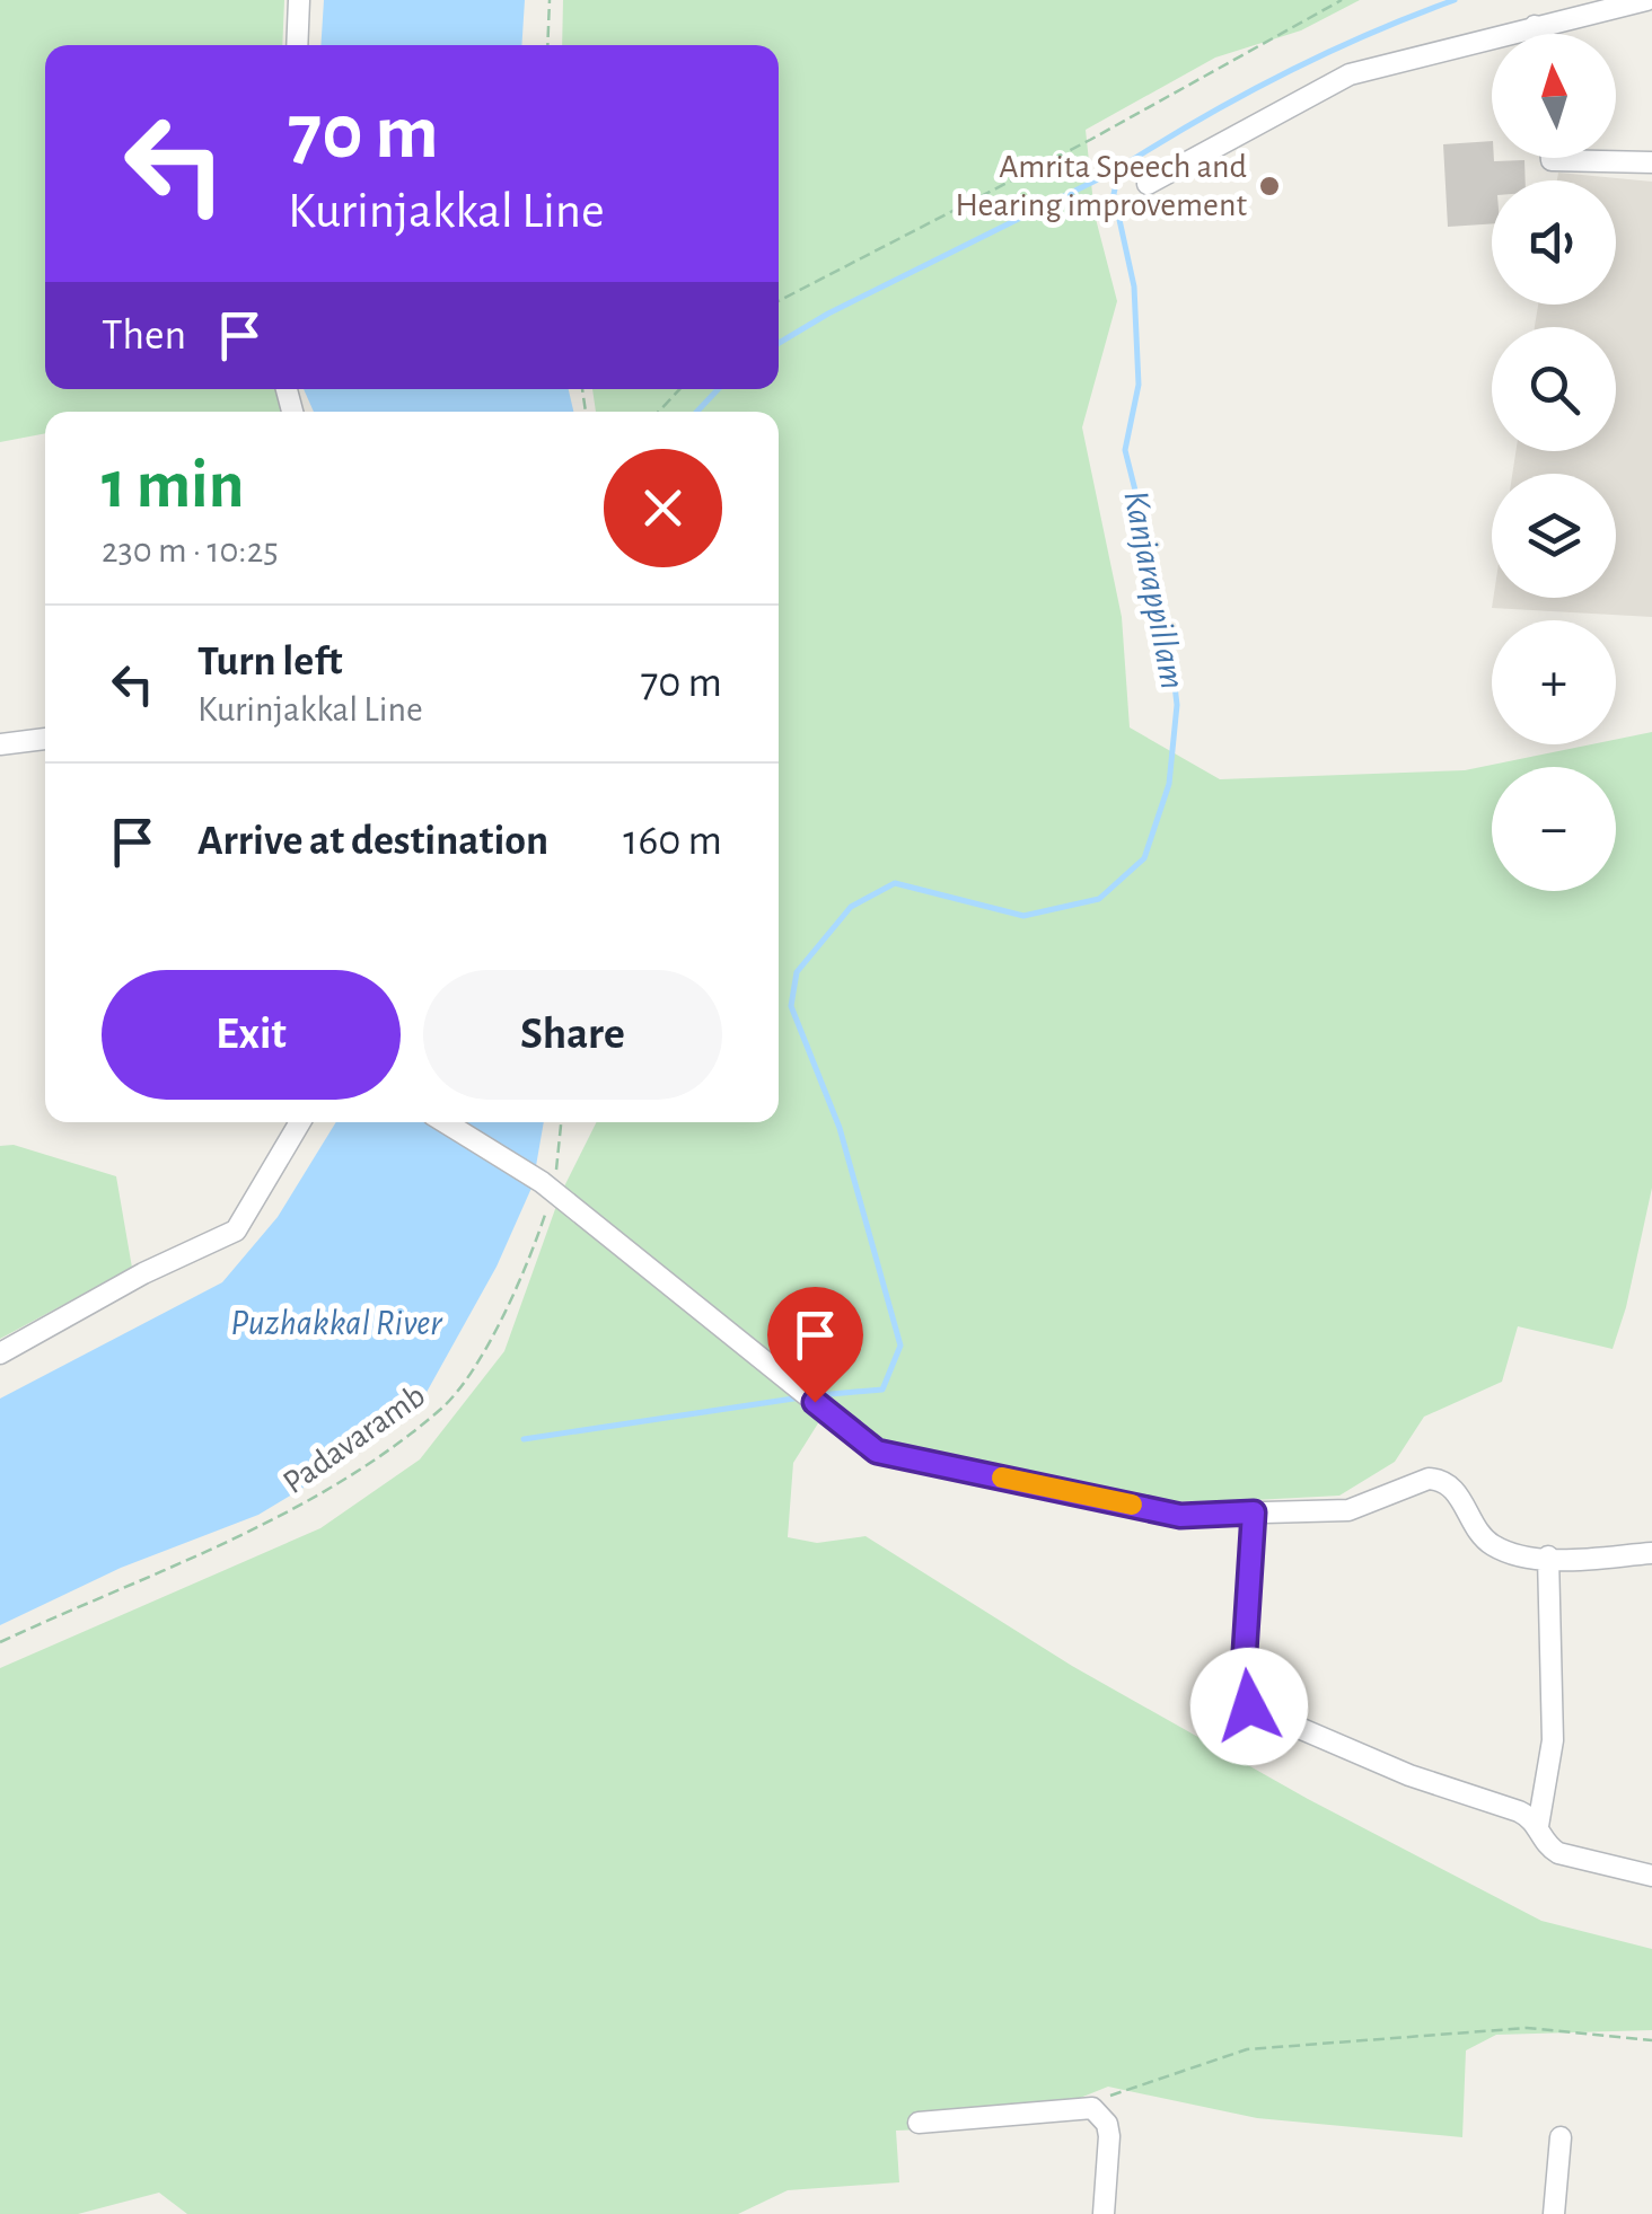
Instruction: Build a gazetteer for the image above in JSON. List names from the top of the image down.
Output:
{
  "streets": {
    "path": ["Padavaramb"]
  },
  "water": ["Kanjarappillam", "Puzhakkal River"],
  "places": ["Amrita Speech and Hearing improvement"],
  "north": "top",
  "page": {
    "map_buttons": ["+", "−"],
    "turn": ["70 m", "Kurinjakkal Line"],
    "then": "Then",
    "heading": ["1 min", "230 m · 10:25"],
    "list": [
      {
        "name": "Turn left",
        "note": "Kurinjakkal Line",
        "value": "70 m"
      },
      {
        "name": "Arrive at destination",
        "value": "160 m"
      }
    ],
    "buttons": ["Exit", "Share"]
  }
}
